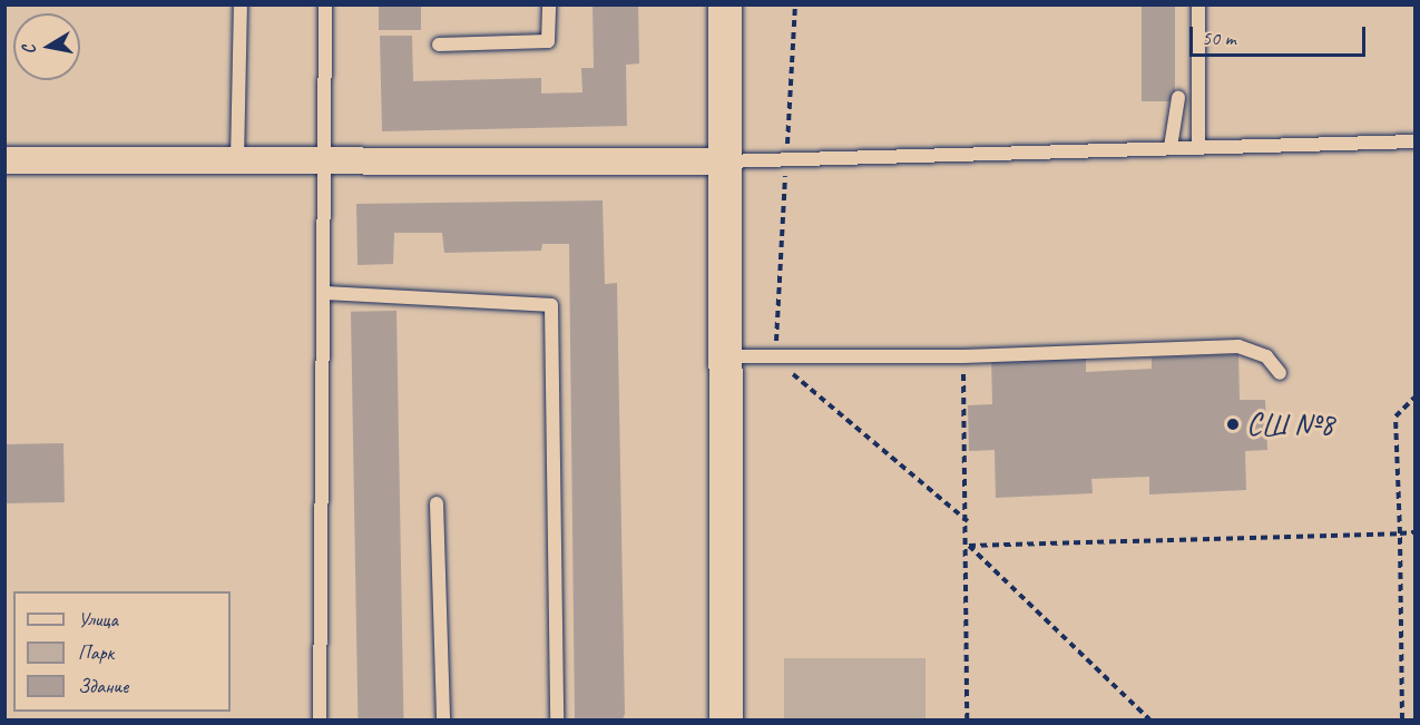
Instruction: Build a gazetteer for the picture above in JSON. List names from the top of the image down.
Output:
{
  "places": ["СШ №8"],
  "legend": ["Улица", "Парк", "Здание"],
  "scale_bar": "50 m",
  "north": "left"
}
